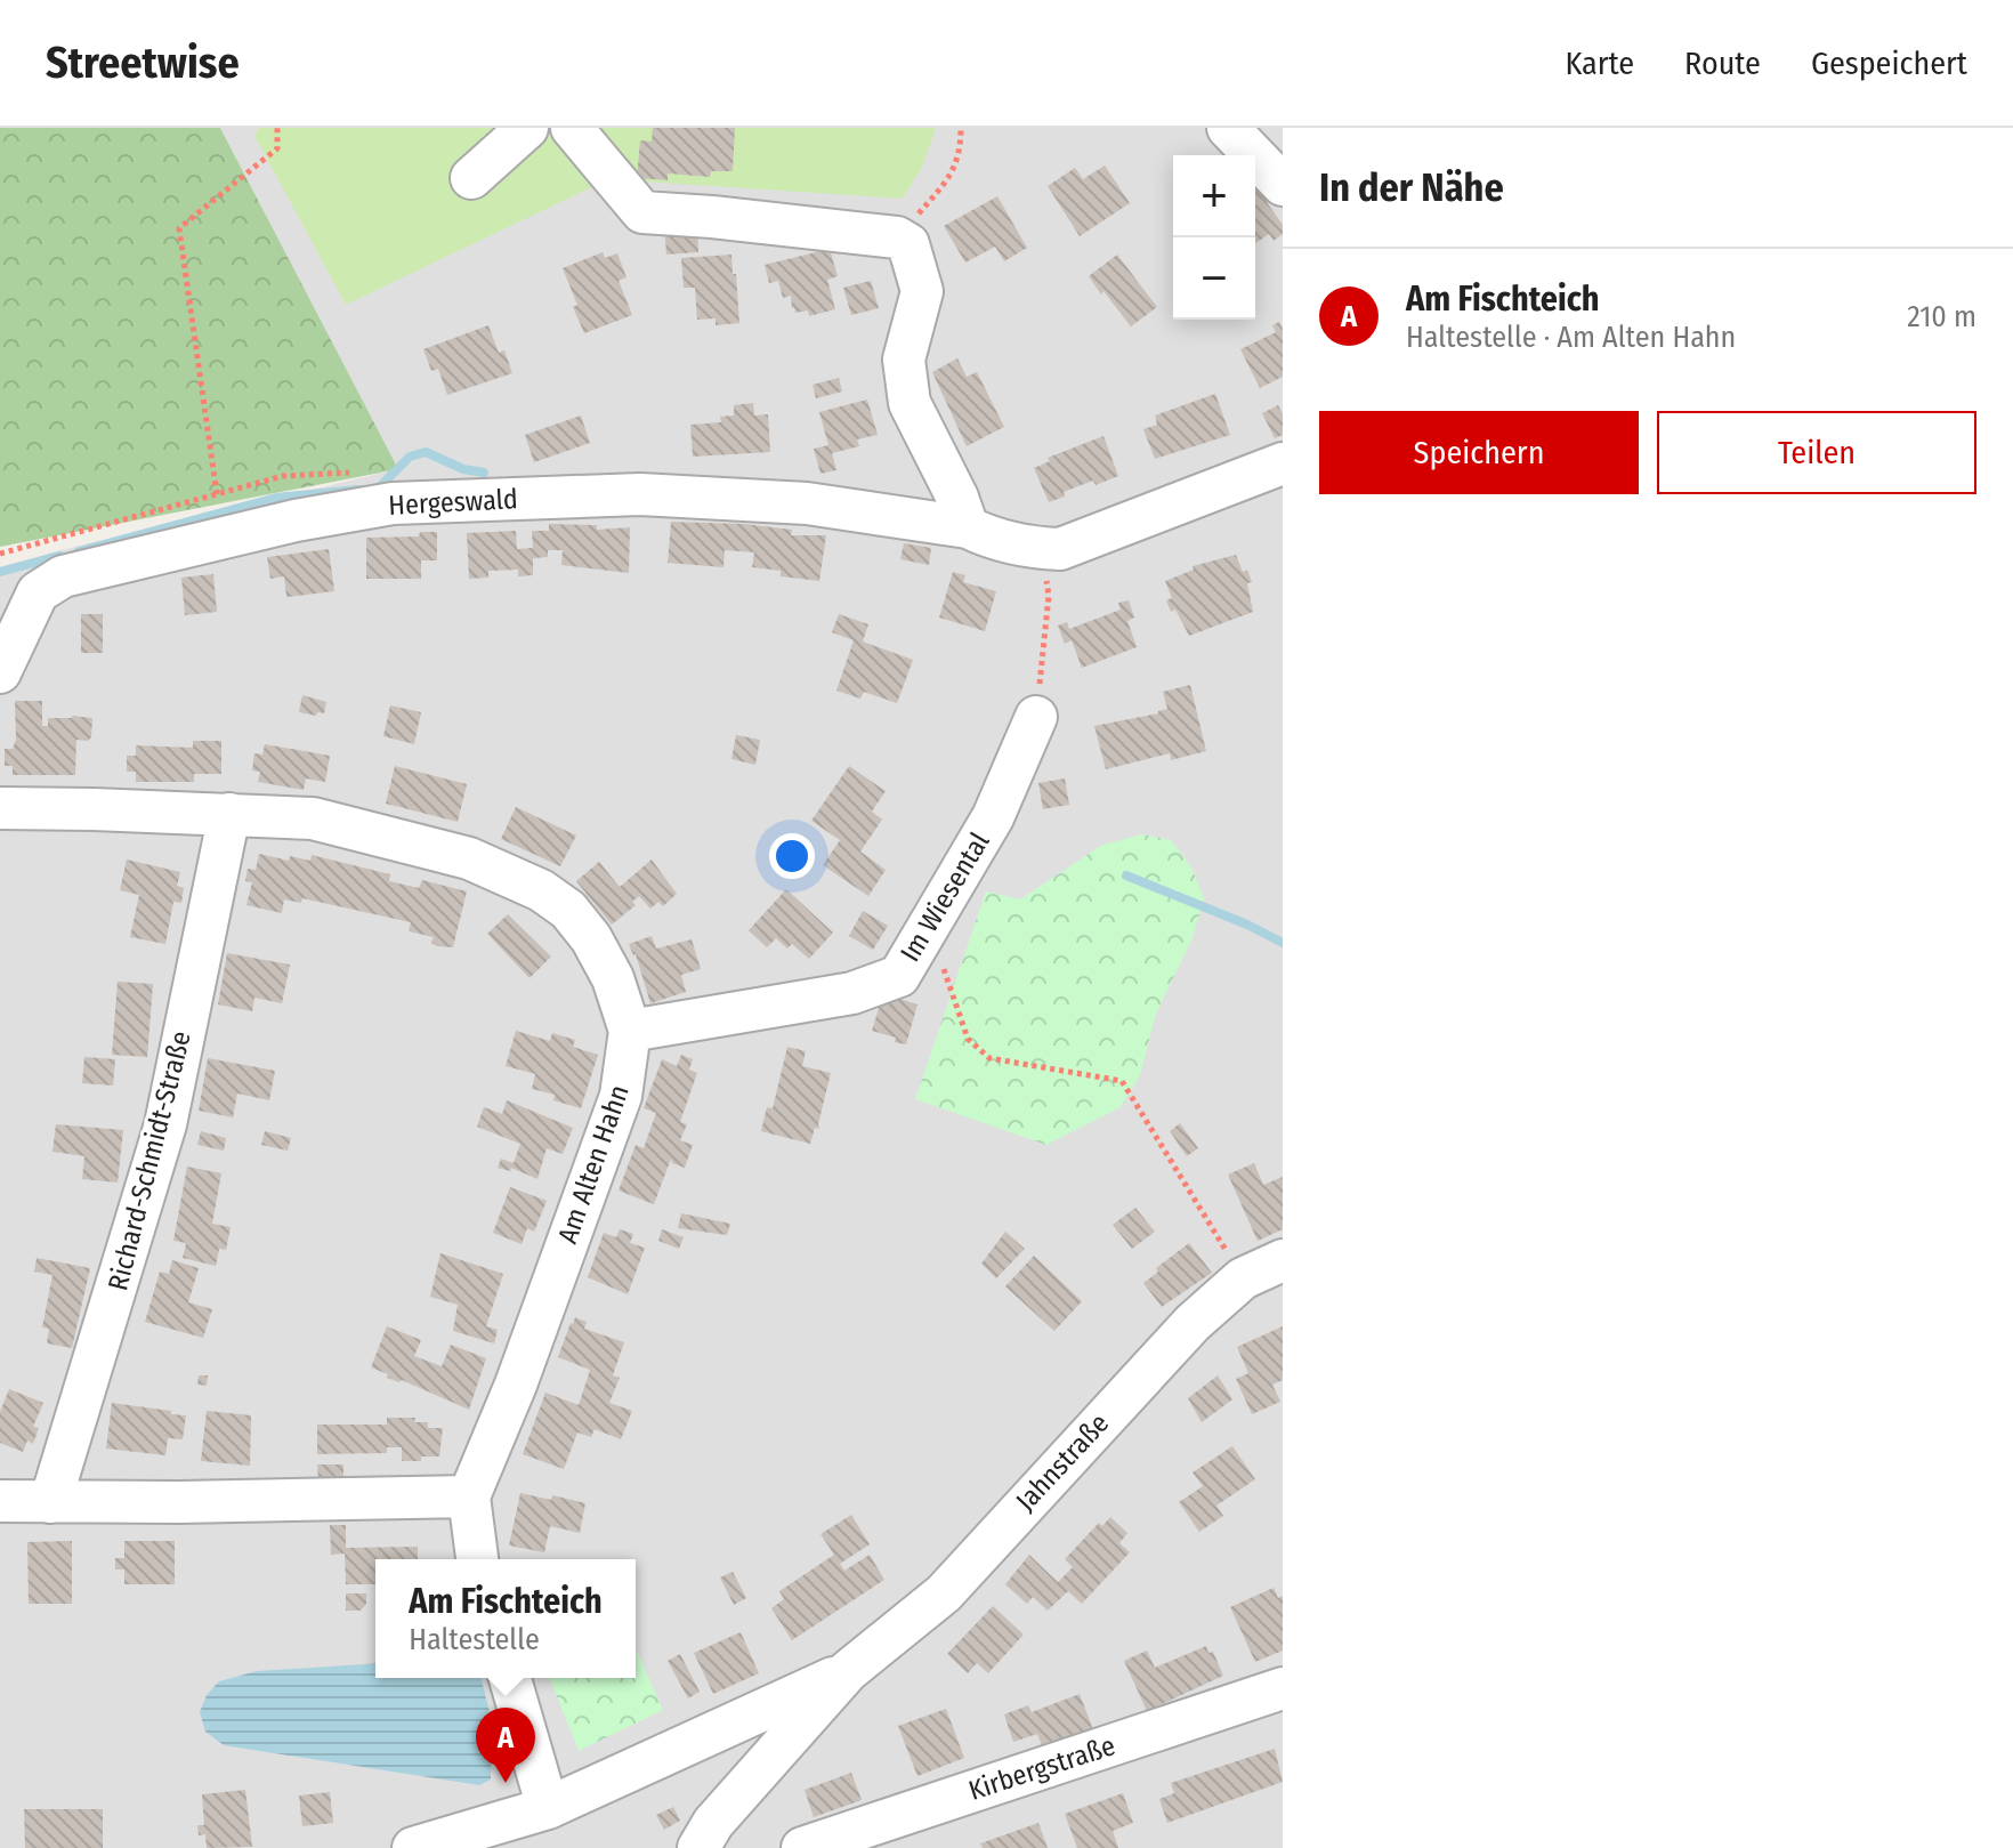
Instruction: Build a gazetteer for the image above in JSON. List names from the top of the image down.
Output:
{
  "streets": {
    "street": [
      "Hergeswald",
      "Im Wiesental",
      "Richard-Schmidt-Straße",
      "Am Alten Hahn",
      "Jahnstraße",
      "Kirbergstraße"
    ]
  },
  "crossings": [
    ["Im Wiesental", "Am Alten Hahn"],
    ["Richard-Schmidt-Straße", "Am Alten Hahn"]
  ],
  "page": {
    "header": "Streetwise",
    "nav": ["Karte", "Route", "Gespeichert"],
    "heading": "In der Nähe",
    "map_buttons": ["+", "−"],
    "list": [
      {
        "mark": "A",
        "name": "Am Fischteich",
        "note": "Haltestelle · Am Alten Hahn",
        "value": "210 m"
      }
    ],
    "buttons": ["Speichern", "Teilen"],
    "popup": ["Am Fischteich", "Haltestelle"],
    "pins": "A"
  }
}
